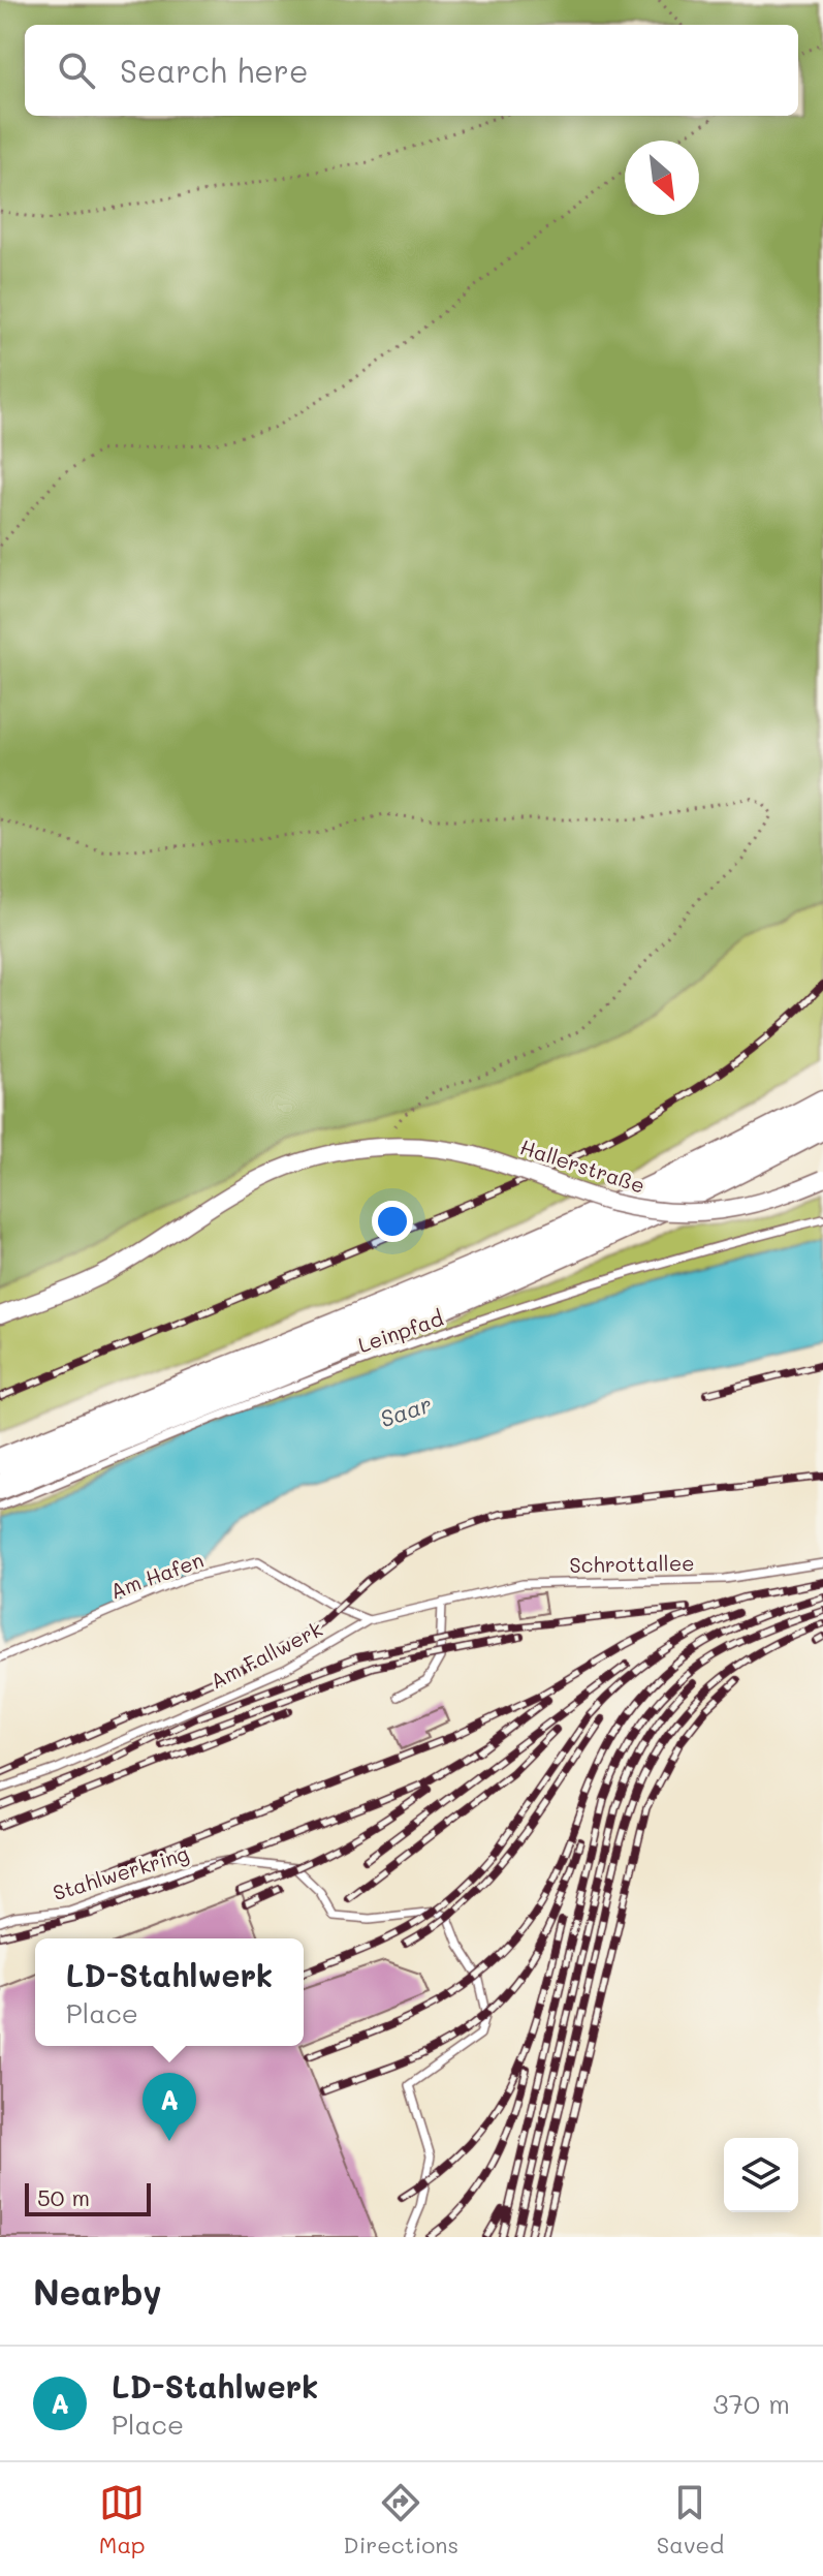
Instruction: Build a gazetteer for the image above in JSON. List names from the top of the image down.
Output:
{
  "streets": {
    "street": ["Hallerstraße"],
    "lane": [
      "Leinpfad",
      "Schrottallee",
      "Am Hafen",
      "Am Fallwerk",
      "Stahlwerkring"
    ]
  },
  "crossings": [
    ["Schrottallee", "Am Fallwerk"],
    ["Am Hafen", "Am Fallwerk"]
  ],
  "water": ["Saar"],
  "scale_bar": "50 m",
  "north": "bottom right",
  "page": {
    "search": "Search here",
    "popup": ["LD-Stahlwerk", "Place"],
    "pins": "A",
    "scale": "50 m",
    "heading": "Nearby",
    "list": [
      {
        "mark": "A",
        "name": "LD-Stahlwerk",
        "note": "Place",
        "value": "370 m"
      }
    ],
    "nav": ["Map", "Directions", "Saved"]
  }
}
